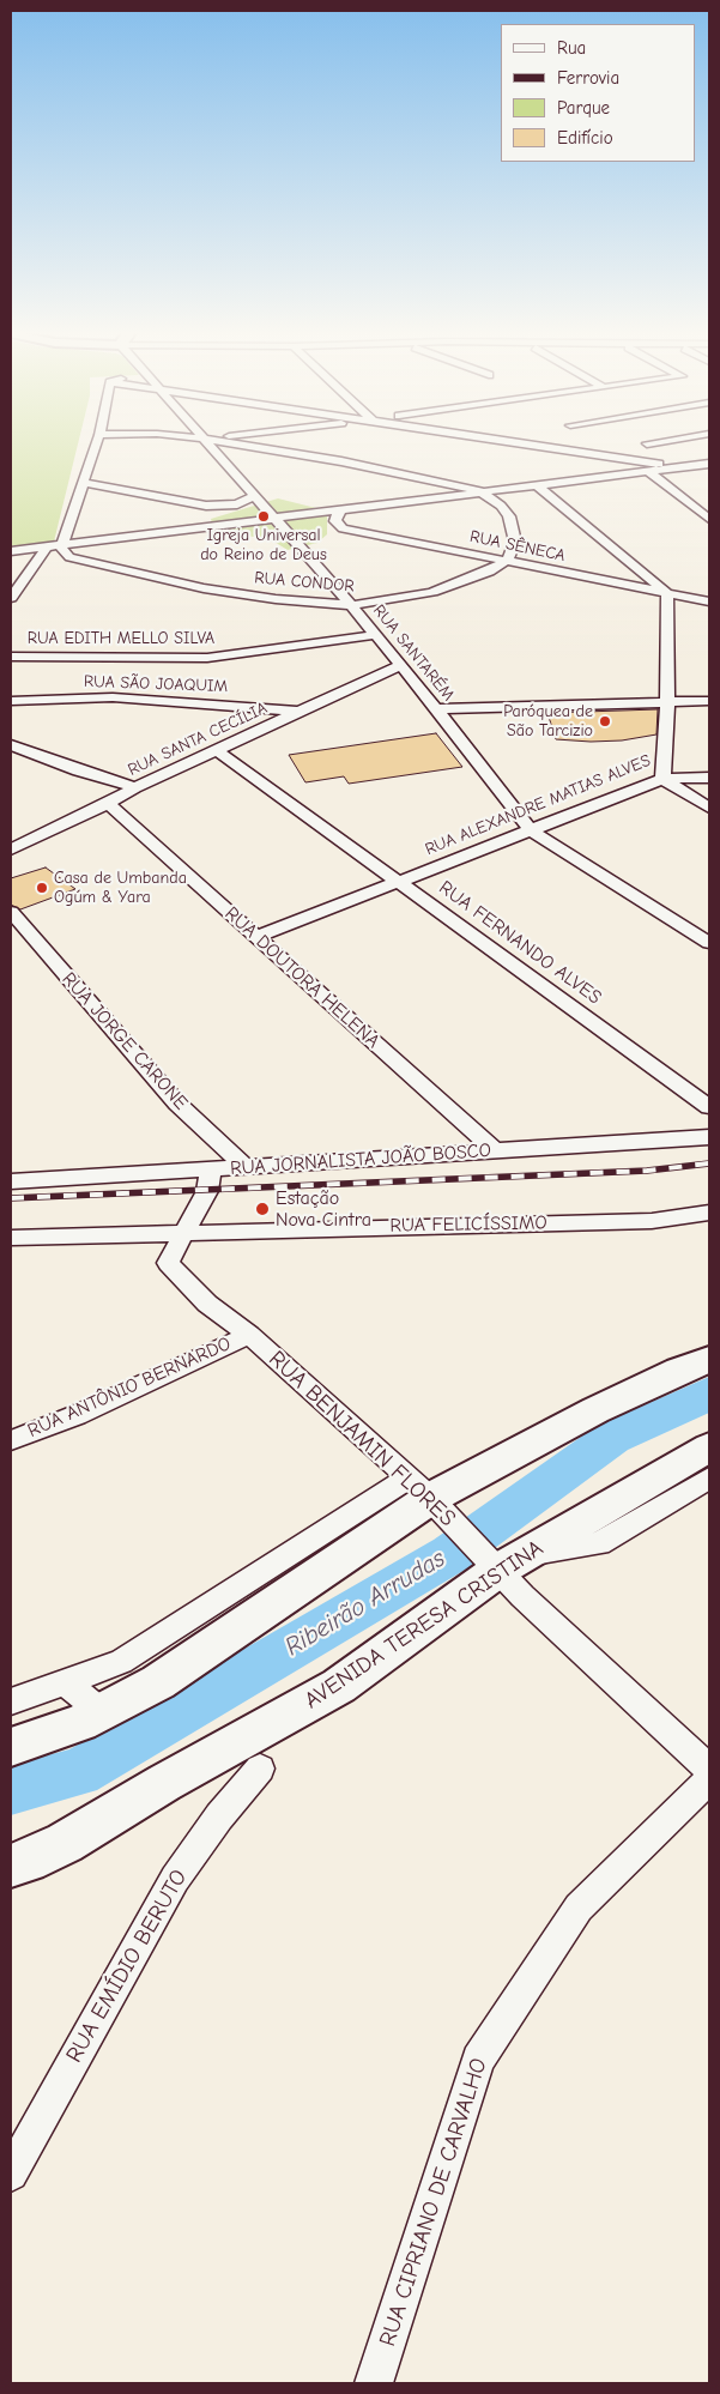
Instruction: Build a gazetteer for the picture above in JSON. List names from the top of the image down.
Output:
{
  "streets": {
    "main road": ["AVENIDA TERESA CRISTINA"],
    "street": [
      "RUA SÊNECA",
      "RUA CONDOR",
      "RUA EDITH MELLO SILVA",
      "RUA SANTARÉM",
      "RUA SÃO JOAQUIM",
      "RUA SANTA CECÍLIA",
      "RUA ALEXANDRE MATIAS ALVES",
      "RUA FERNANDO ALVES",
      "RUA DOUTORA HELENA",
      "RUA JORGE CARONE",
      "RUA JORNALISTA JOÃO BOSCO",
      "RUA FELICÍSSIMO",
      "RUA ANTÔNIO BERNARDO",
      "RUA BENJAMIN FLORES",
      "RUA EMÍDIO BERUTO",
      "RUA CIPRIANO DE CARVALHO"
    ]
  },
  "crossings": [
    ["RUA SÊNECA", "RUA CONDOR"],
    ["RUA SÊNECA", "RUA ALEXANDRE MATIAS ALVES"],
    ["RUA CONDOR", "RUA SANTARÉM"],
    ["RUA EDITH MELLO SILVA", "RUA SANTARÉM"],
    ["RUA SANTARÉM", "RUA SANTA CECÍLIA"],
    ["RUA SANTARÉM", "RUA ALEXANDRE MATIAS ALVES"],
    ["RUA SÃO JOAQUIM", "RUA SANTA CECÍLIA"],
    ["RUA SANTA CECÍLIA", "RUA FERNANDO ALVES"],
    ["RUA SANTA CECÍLIA", "RUA DOUTORA HELENA"],
    ["RUA ALEXANDRE MATIAS ALVES", "RUA FERNANDO ALVES"],
    ["RUA ALEXANDRE MATIAS ALVES", "RUA DOUTORA HELENA"],
    ["RUA DOUTORA HELENA", "RUA JORNALISTA JOÃO BOSCO"],
    ["RUA JORGE CARONE", "RUA JORNALISTA JOÃO BOSCO"],
    ["RUA FELICÍSSIMO", "RUA BENJAMIN FLORES"],
    ["RUA ANTÔNIO BERNARDO", "RUA BENJAMIN FLORES"],
    ["RUA BENJAMIN FLORES", "AVENIDA TERESA CRISTINA"]
  ],
  "water": ["Ribeirão Arrudas"],
  "places": [
    "Igreja Universal do Reino de Deus",
    "Paróquea de São Tarcizio",
    "Casa de Umbanda Ogúm & Yara",
    "Estação Nova Cintra"
  ],
  "legend": [
    "Rua",
    "Ferrovia",
    "Parque",
    "Edifício"
  ]
}
